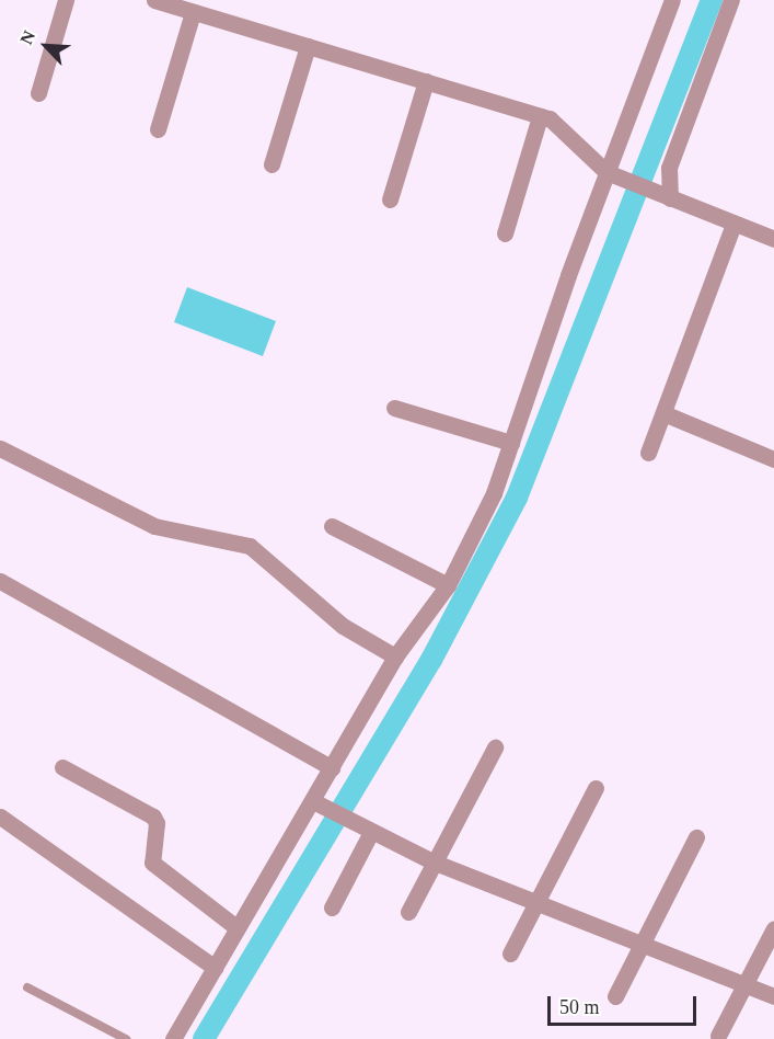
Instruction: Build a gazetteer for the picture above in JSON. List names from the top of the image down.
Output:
{
  "scale_bar": "50 m",
  "north": "top left"
}
